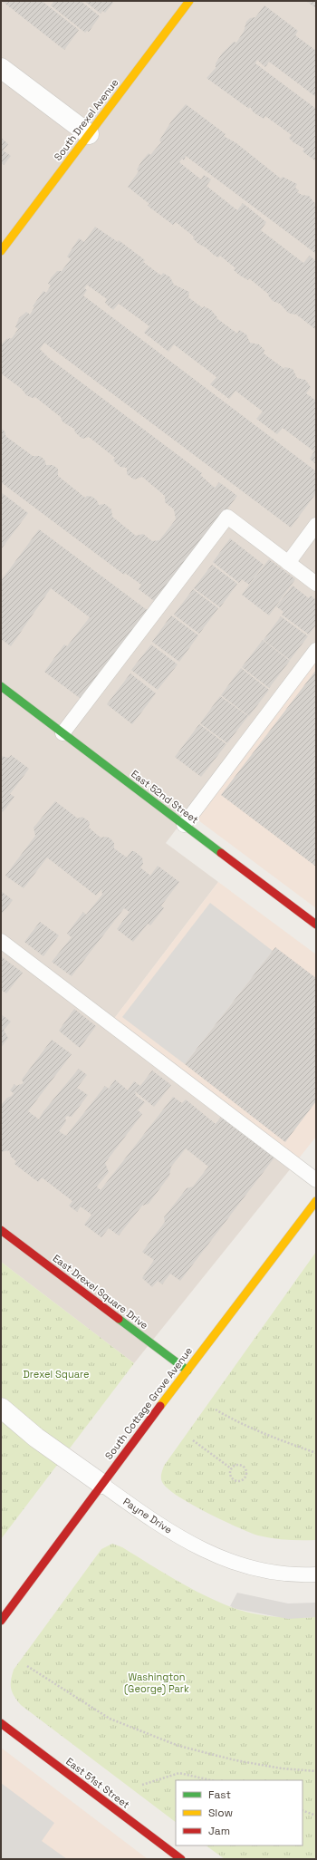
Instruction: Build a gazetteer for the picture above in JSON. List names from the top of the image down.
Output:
{
  "streets": {
    "street": [
      "South Drexel Avenue",
      "East 52nd Street",
      "East Drexel Square Drive",
      "South Cottage Grove Avenue",
      "Payne Drive",
      "East 51st Street"
    ]
  },
  "crossings": [
    ["East Drexel Square Drive", "South Cottage Grove Avenue"],
    ["South Cottage Grove Avenue", "Payne Drive"]
  ],
  "parks": ["Drexel Square", "Washington (George) Park"],
  "legend": ["Fast", "Slow", "Jam"]
}
